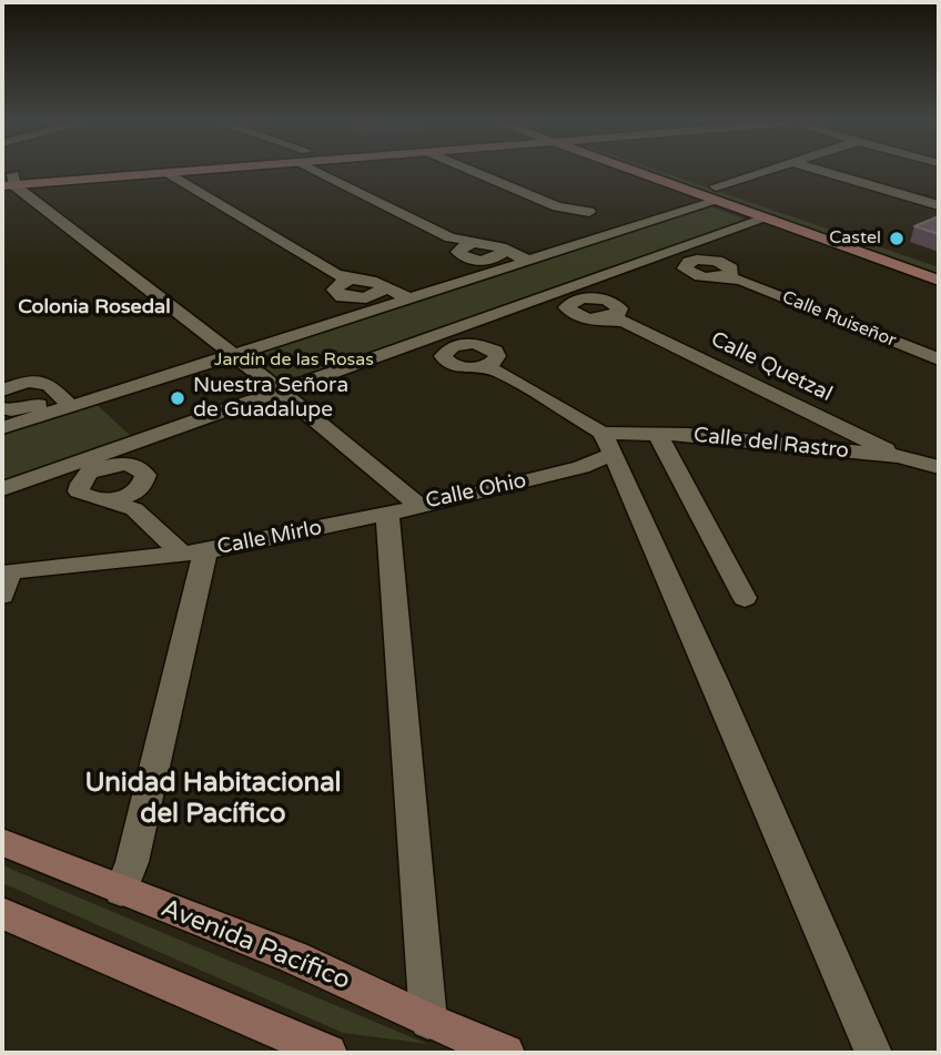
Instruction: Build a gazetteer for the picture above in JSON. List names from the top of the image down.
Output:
{
  "streets": {
    "main road": ["Avenida Pacífico"],
    "street": [
      "Calle Ruiseñor",
      "Calle Quetzal",
      "Calle del Rastro",
      "Calle Ohio",
      "Calle Mirlo"
    ]
  },
  "crossings": [
    ["Calle Quetzal", "Calle del Rastro"],
    ["Calle del Rastro", "Calle Ohio"],
    ["Calle Ohio", "Calle Mirlo"]
  ],
  "districts": ["Colonia Rosedal", "Unidad Habitacional del Pacífico"],
  "parks": ["Jardín de las Rosas"],
  "places": ["Castel", "Nuestra Señora de Guadalupe"]
}
